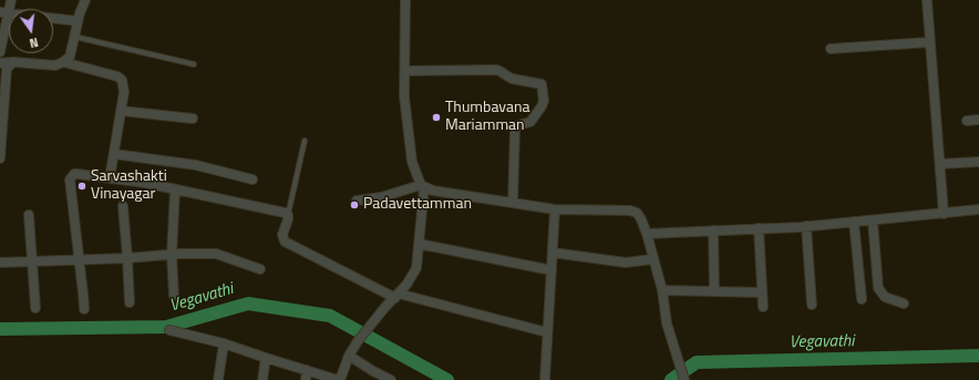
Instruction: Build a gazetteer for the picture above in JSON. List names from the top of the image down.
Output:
{
  "water": ["Vegavathi"],
  "places": ["Thumbavana Mariamman", "Sarvashakti Vinayagar", "Padavettamman"],
  "north": "bottom"
}
